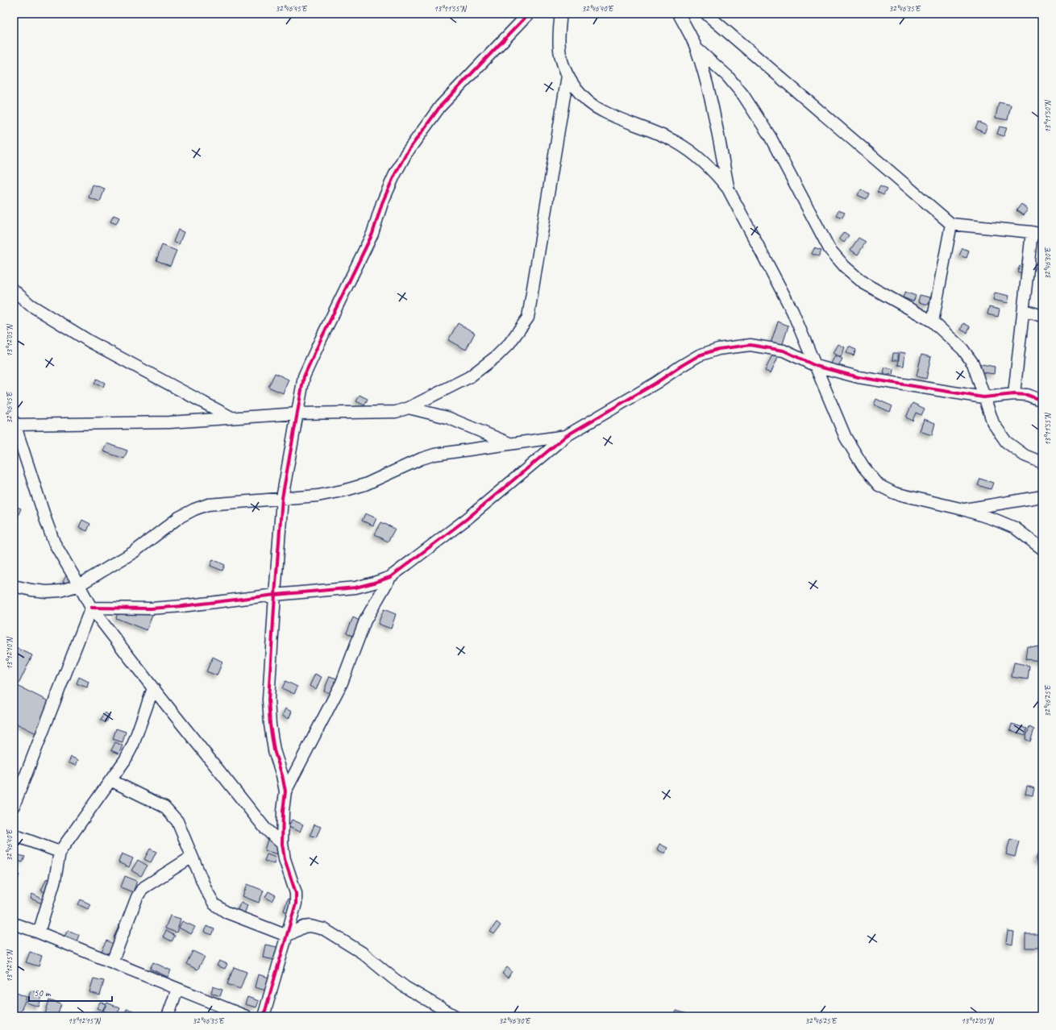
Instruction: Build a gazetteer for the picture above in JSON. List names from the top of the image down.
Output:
{
  "scale_bar": "50 m",
  "coordinates": [
    "32°46'45\"E",
    "13°11'55\"N",
    "32°46'40\"E",
    "32°46'35\"E",
    "13°11'50\"N",
    "32°46'30\"E",
    "13°12'05\"N",
    "13°12'10\"N",
    "32°46'25\"E",
    "13°12'15\"N"
  ]
}
